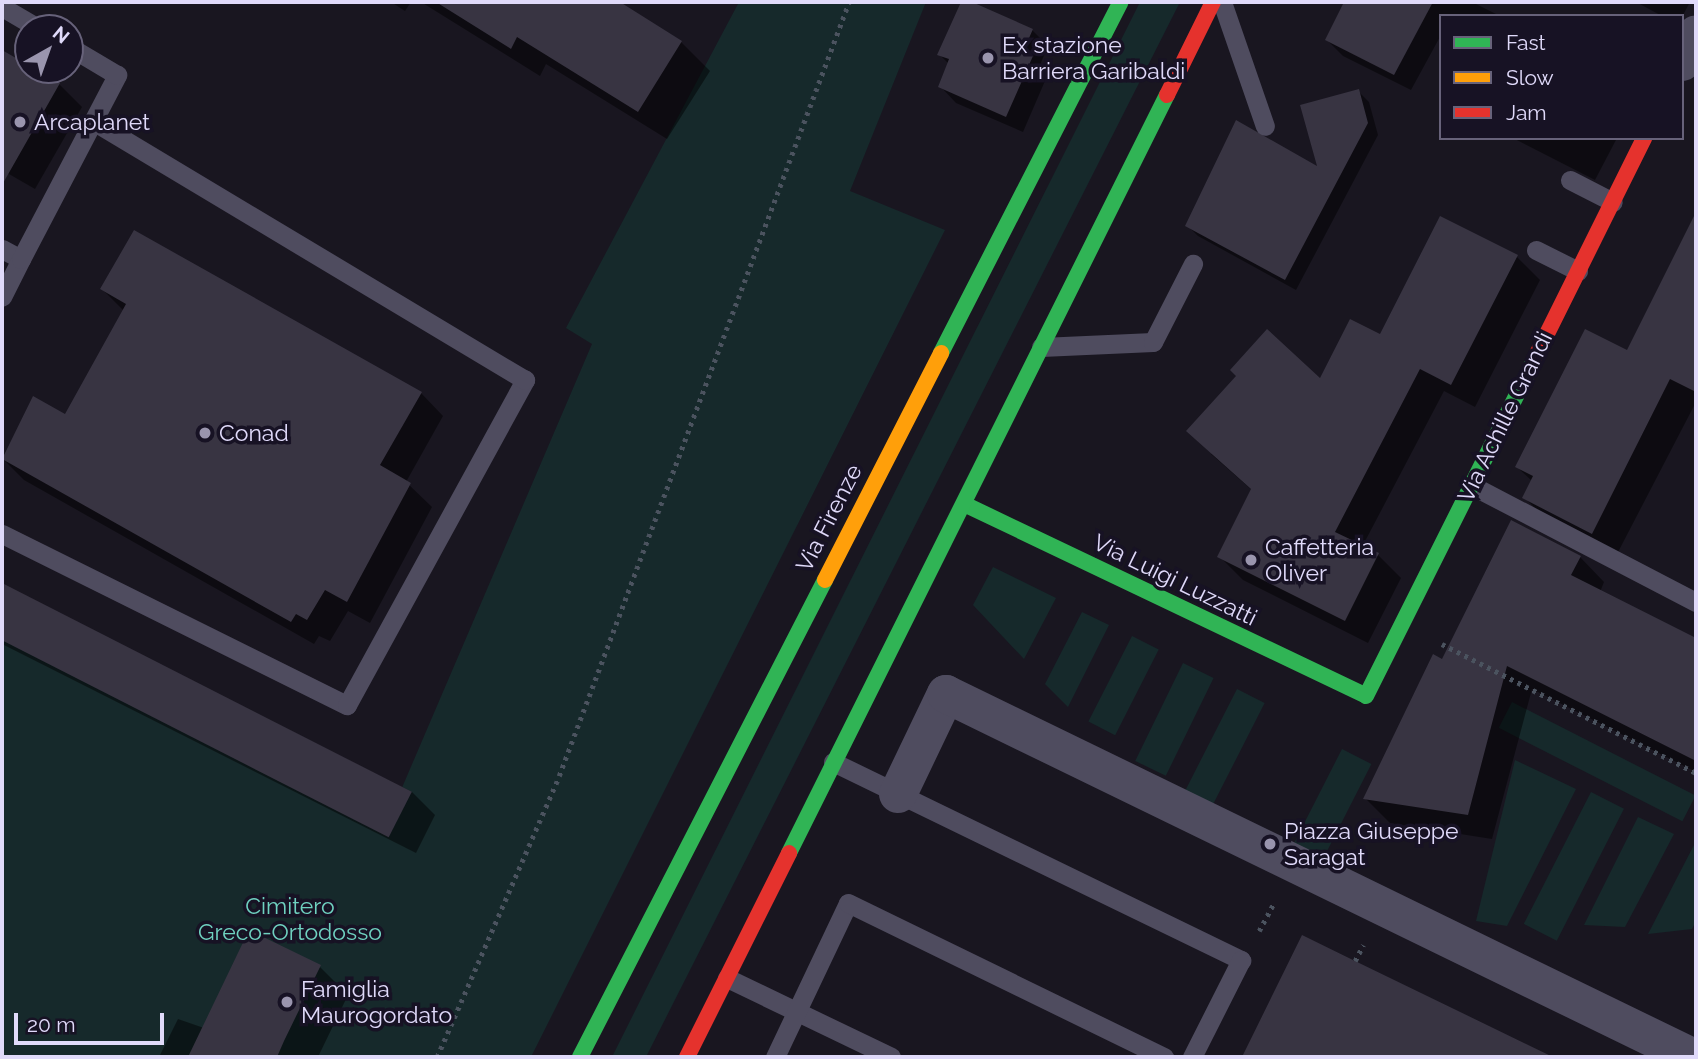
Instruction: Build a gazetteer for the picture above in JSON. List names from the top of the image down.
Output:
{
  "streets": {
    "main road": ["Via Achille Grandi", "Via Firenze", "Via Luigi Luzzatti"]
  },
  "crossings": [
    ["Via Achille Grandi", "Via Luigi Luzzatti"]
  ],
  "parks": ["Cimitero Greco-Ortodosso"],
  "places": [
    "Ex stazione Barriera Garibaldi",
    "Arcaplanet",
    "Conad",
    "Caffetteria Oliver",
    "Piazza Giuseppe Saragat",
    "Famiglia Maurogordato"
  ],
  "legend": ["Fast", "Slow", "Jam"],
  "scale_bar": "20 m",
  "north": "top right"
}
